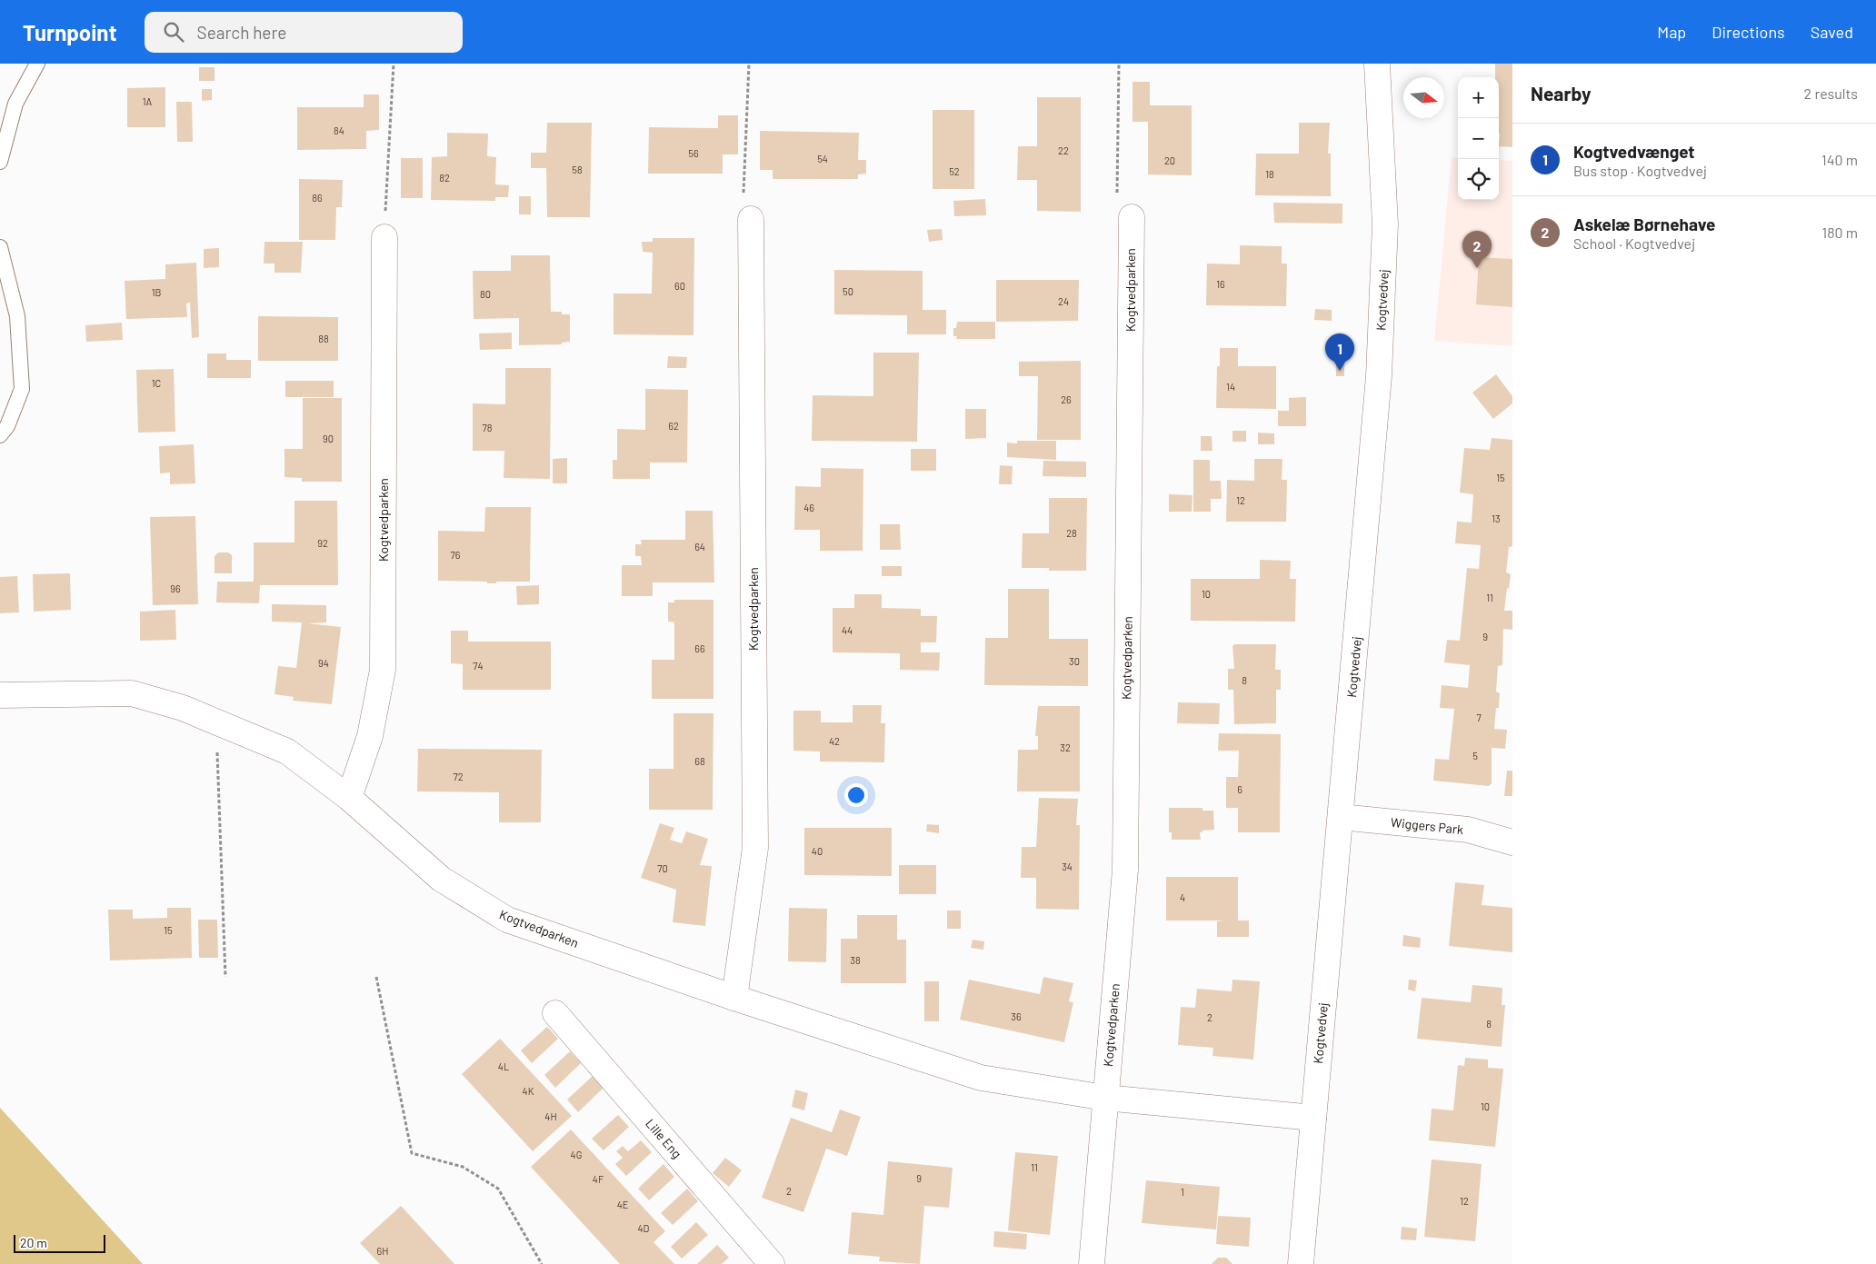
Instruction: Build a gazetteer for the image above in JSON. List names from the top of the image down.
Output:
{
  "streets": {
    "street": [
      "Kogtvedparken",
      "Kogtvedvej",
      "Wiggers Park",
      "Lille Eng"
    ]
  },
  "crossings": [
    ["Kogtvedparken", "Kogtvedvej"],
    ["Kogtvedvej", "Wiggers Park"]
  ],
  "house_numbers": [
    "1A",
    "84",
    "22",
    "56",
    "54",
    "20",
    "58",
    "52",
    "18",
    "82",
    "86",
    "16",
    "60",
    "50",
    "1B",
    "80",
    "24",
    "88",
    "1C",
    "14",
    "26",
    "62",
    "78",
    "90",
    "15",
    "12",
    "46",
    "13",
    "28",
    "92",
    "64",
    "76",
    "96",
    "10",
    "11",
    "44",
    "9",
    "66",
    "30",
    "94",
    "74",
    "8",
    "7",
    "42",
    "32",
    "5",
    "68",
    "72",
    "6",
    "40",
    "34",
    "70",
    "4",
    "15",
    "38",
    "36",
    "2",
    "8",
    "4L",
    "4K",
    "10",
    "4H",
    "4G",
    "11",
    "9",
    "4F",
    "2",
    "1",
    "12",
    "4E",
    "4D",
    "6H"
  ],
  "scale_bar": "20 m",
  "north": "right",
  "page": {
    "header": "Turnpoint",
    "search": "Search here",
    "nav": ["Map", "Directions", "Saved"],
    "heading": ["Nearby", "2 results"],
    "map_buttons": ["+", "−"],
    "list": [
      {
        "mark": "1",
        "name": "Kogtvedvænget",
        "note": "Bus stop · Kogtvedvej",
        "value": "140 m"
      },
      {
        "mark": "2",
        "name": "Askelæ Børnehave",
        "note": "School · Kogtvedvej",
        "value": "180 m"
      }
    ],
    "pins": ["2", "1"],
    "scale": "20 m"
  }
}
